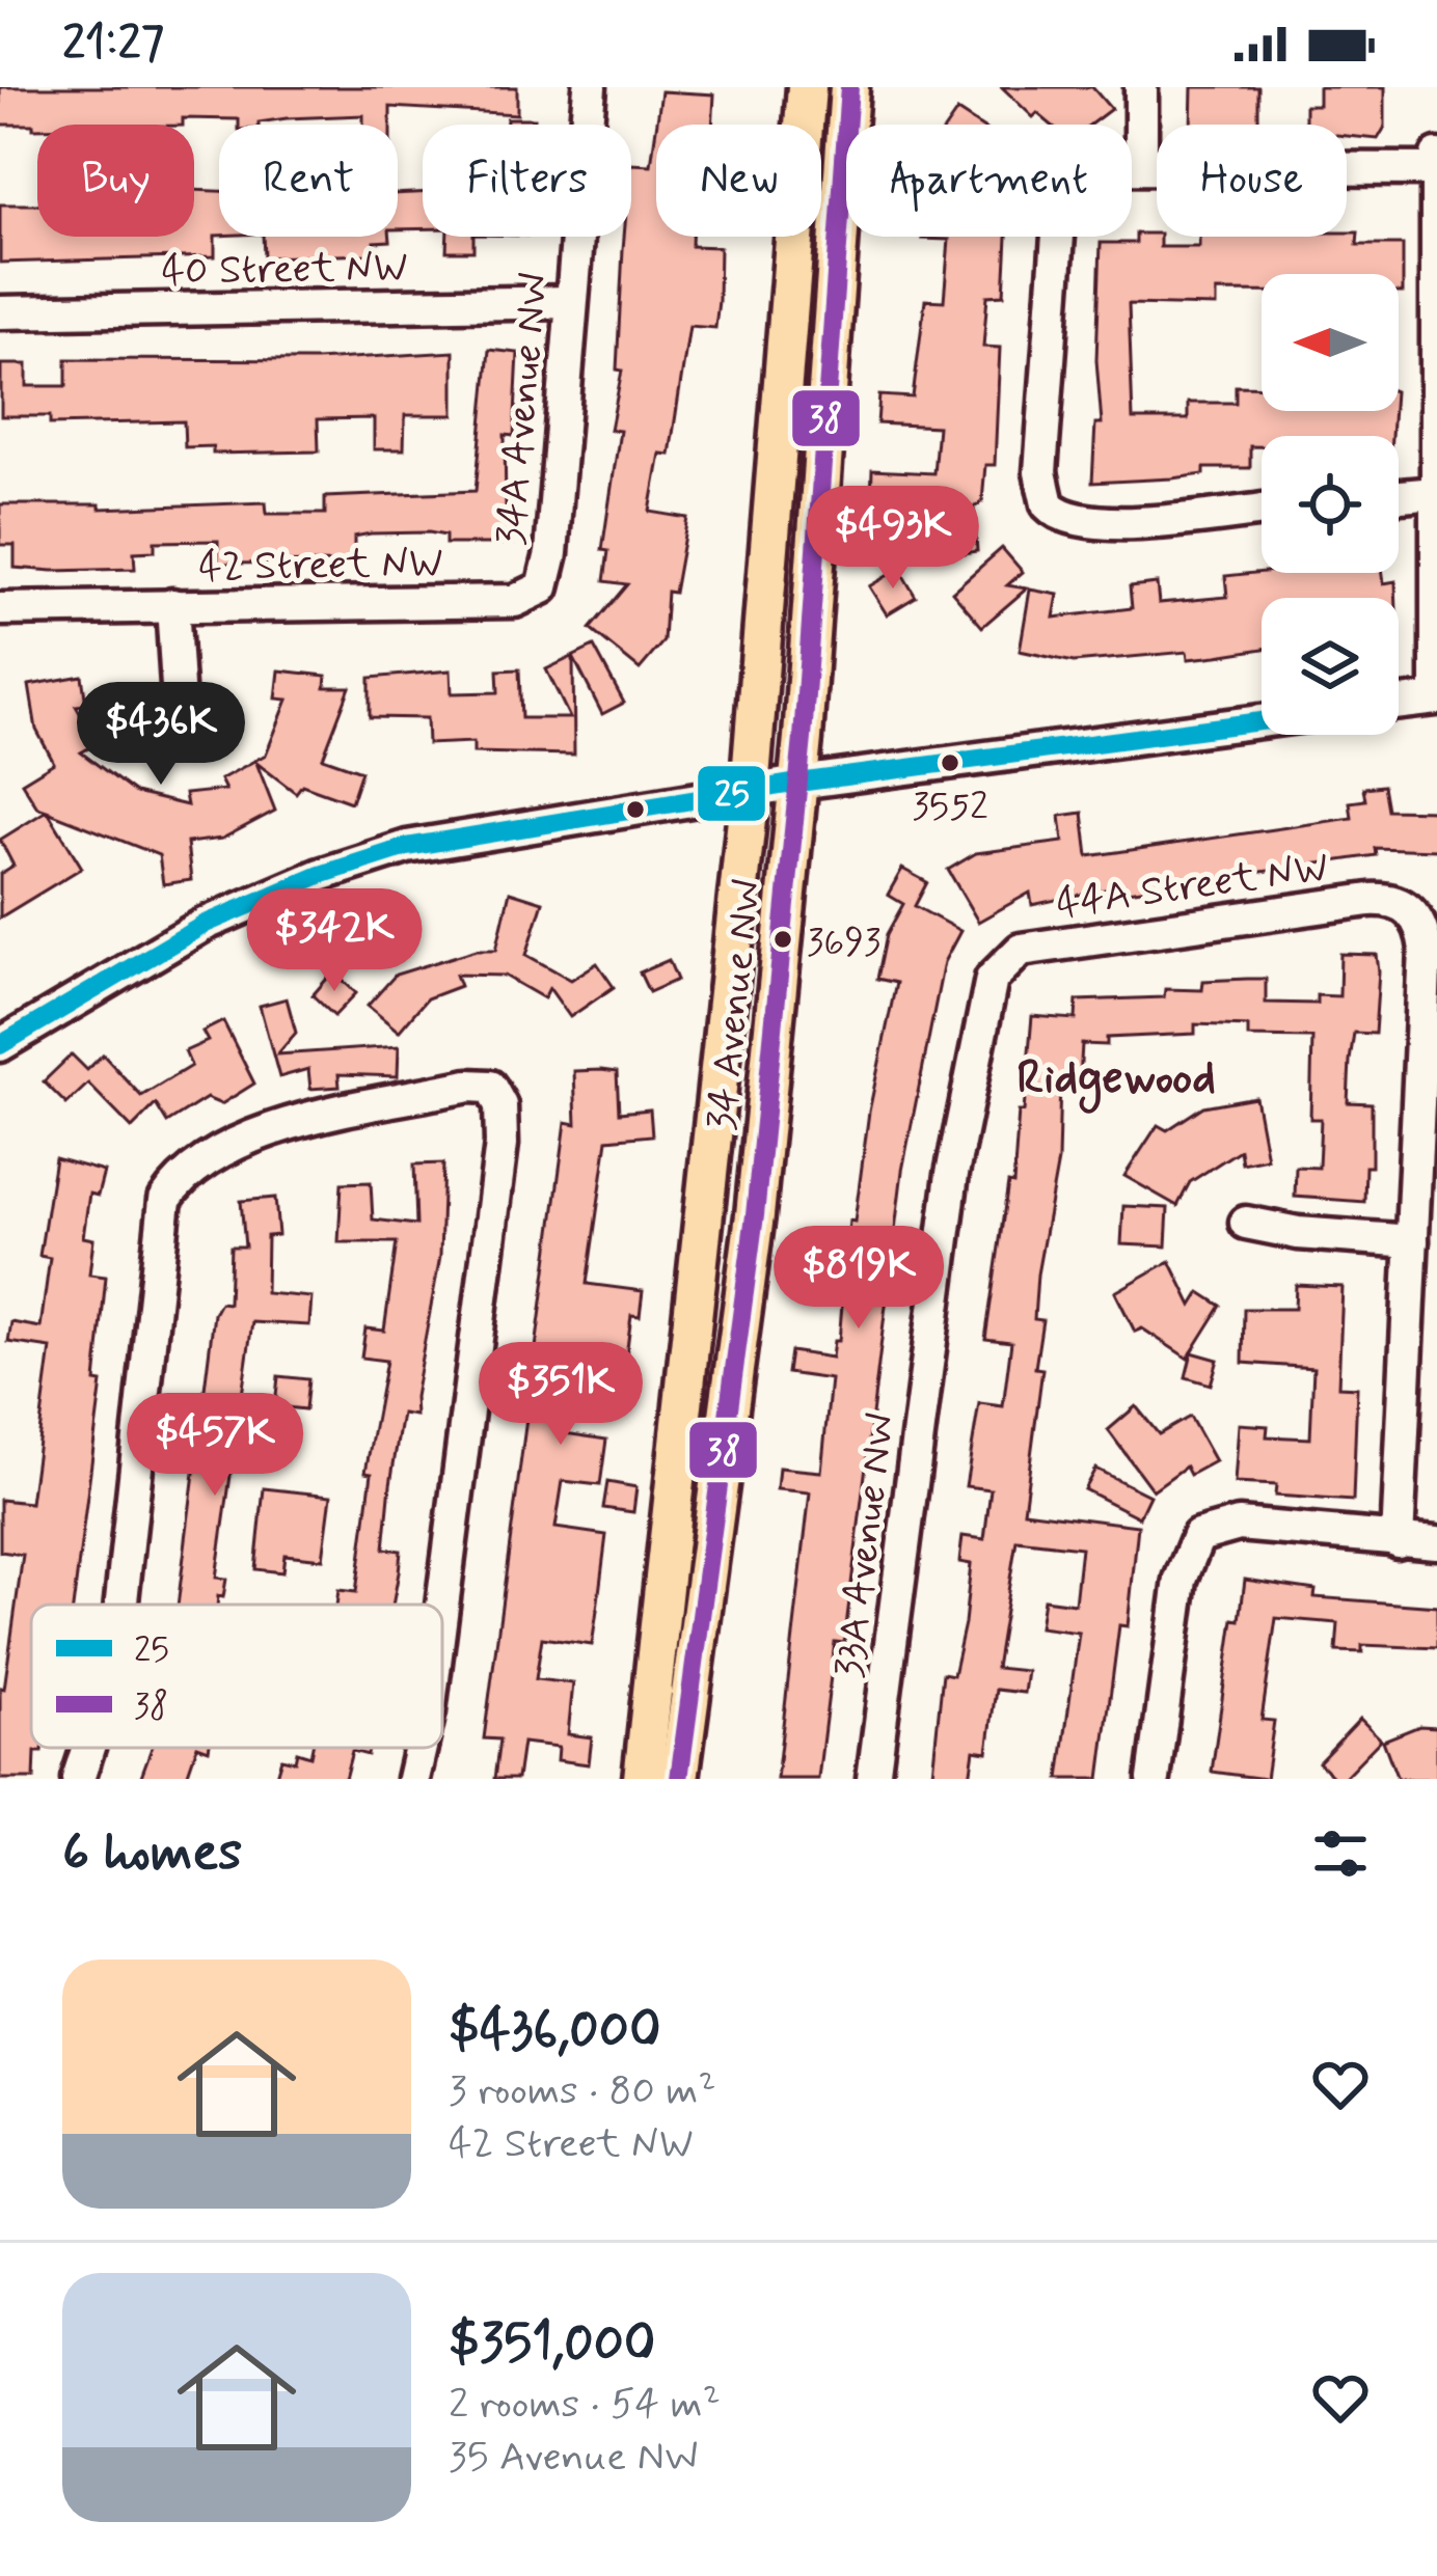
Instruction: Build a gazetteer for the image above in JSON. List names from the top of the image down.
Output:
{
  "streets": {
    "main road": ["34 Avenue NW"],
    "street": [
      "40 Street NW",
      "34A Avenue NW",
      "42 Street NW",
      "44A Street NW",
      "33A Avenue NW"
    ]
  },
  "crossings": [
    ["40 Street NW", "34A Avenue NW"],
    ["34A Avenue NW", "42 Street NW"],
    ["44A Street NW", "33A Avenue NW"]
  ],
  "districts": ["Ridgewood"],
  "places": ["3552", "3693"],
  "lines": ["transit line 38", "transit line 25"],
  "legend": ["25", "38"],
  "north": "left",
  "page": {
    "status": "21:27",
    "chip": [
      "Buy",
      "Rent",
      "Filters",
      "New",
      "Apartment",
      "House"
    ],
    "price": [
      "$493K",
      "$436K",
      "$342K",
      "$819K",
      "$351K",
      "$457K"
    ],
    "heading": "6 homes",
    "list": [
      {
        "name": "$436,000",
        "note": "3 rooms · 80 m² · 42 Street NW"
      },
      {
        "name": "$351,000",
        "note": "2 rooms · 54 m² · 35 Avenue NW"
      }
    ]
  }
}
